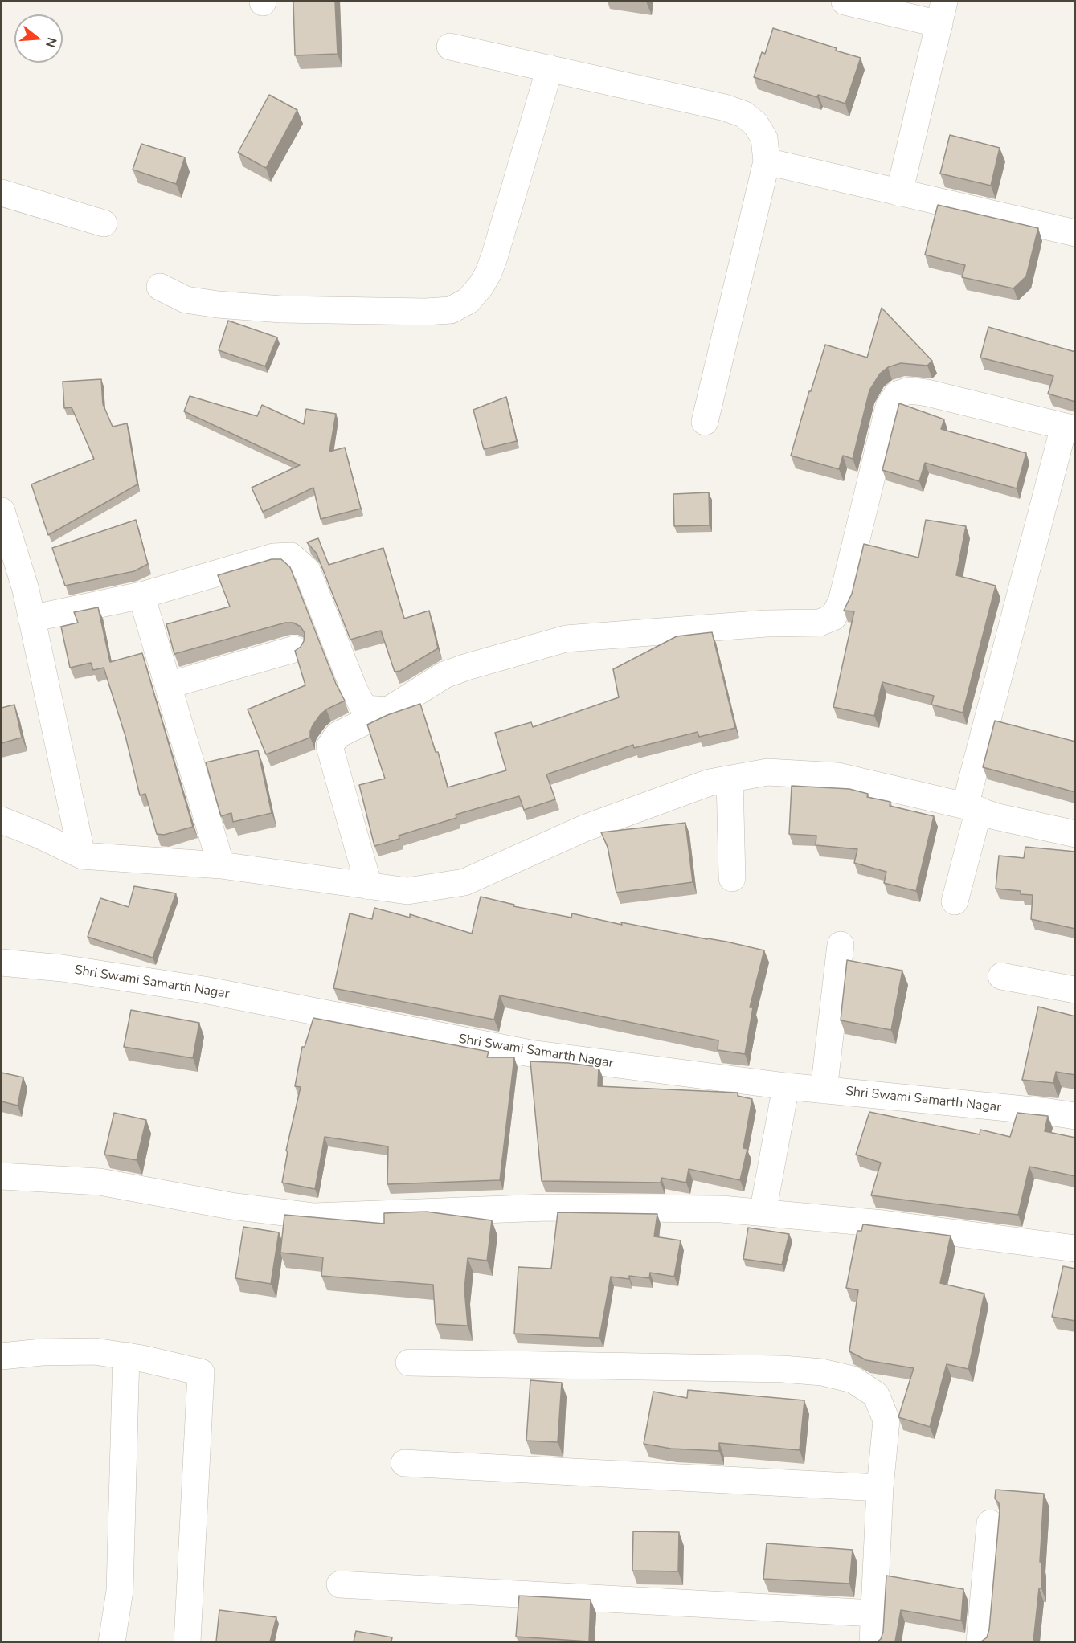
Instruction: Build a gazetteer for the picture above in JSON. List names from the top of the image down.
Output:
{
  "streets": {
    "street": ["Shri Swami Samarth Nagar"]
  },
  "north": "right"
}
